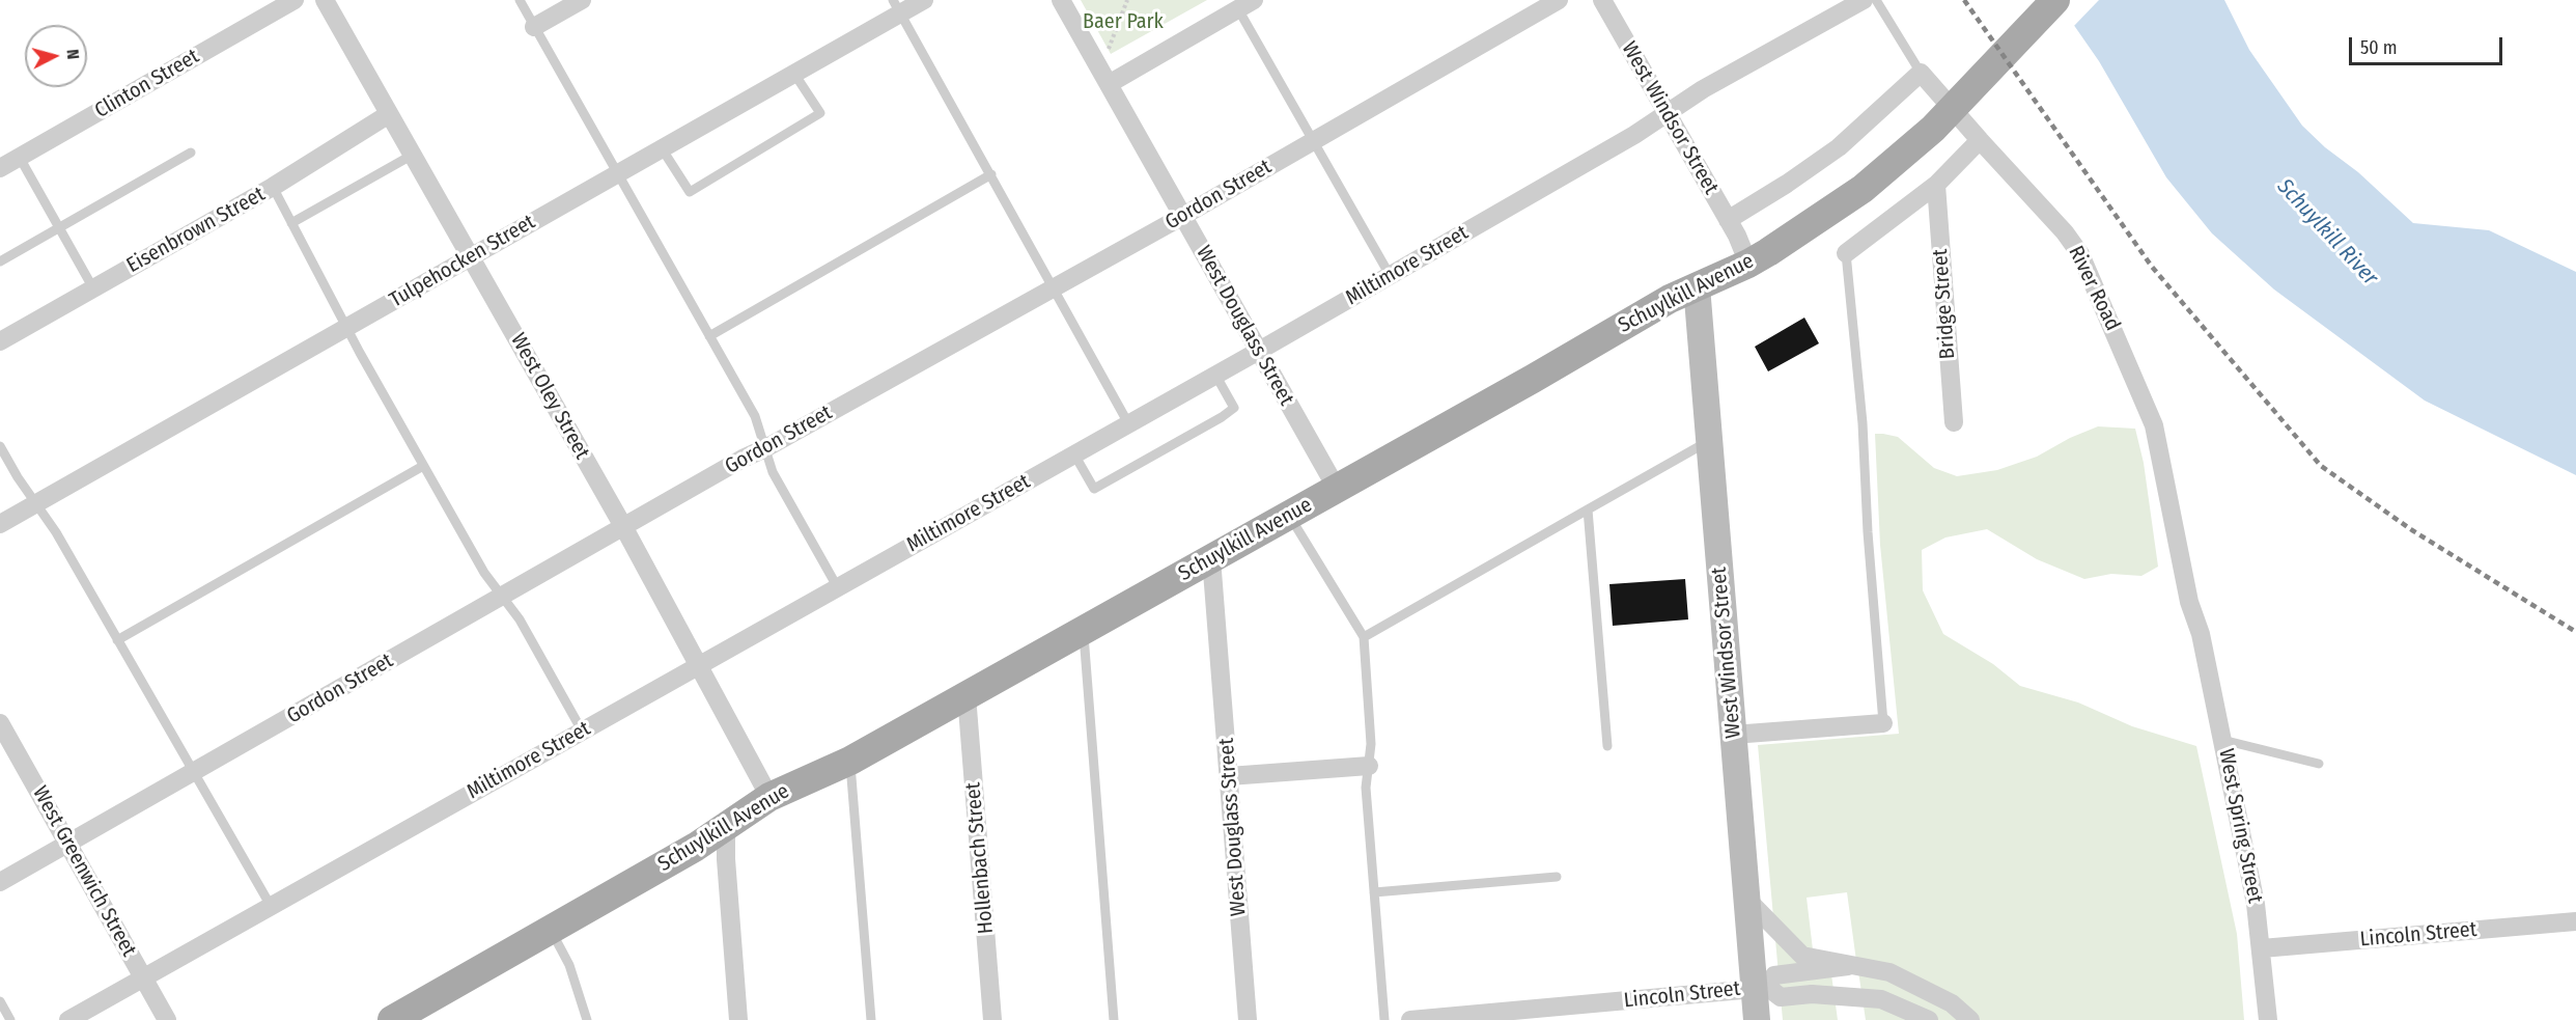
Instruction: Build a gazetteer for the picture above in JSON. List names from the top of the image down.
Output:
{
  "streets": {
    "main road": ["West Windsor Street", "Schuylkill Avenue"],
    "street": [
      "Clinton Street",
      "Gordon Street",
      "Eisenbrown Street",
      "Tulpehocken Street",
      "Miltimore Street",
      "River Road",
      "Bridge Street",
      "West Douglass Street",
      "West Oley Street",
      "West Spring Street",
      "Hollenbach Street",
      "West Greenwich Street",
      "Lincoln Street"
    ]
  },
  "crossings": [
    ["West Windsor Street", "Miltimore Street"],
    ["West Windsor Street", "Schuylkill Avenue"],
    ["West Windsor Street", "Lincoln Street"],
    ["Gordon Street", "West Douglass Street"],
    ["Gordon Street", "West Oley Street"],
    ["Gordon Street", "West Greenwich Street"],
    ["Eisenbrown Street", "West Oley Street"],
    ["Tulpehocken Street", "West Oley Street"],
    ["Miltimore Street", "West Douglass Street"],
    ["Miltimore Street", "West Oley Street"],
    ["Miltimore Street", "West Greenwich Street"],
    ["River Road", "West Spring Street"],
    ["Schuylkill Avenue", "West Douglass Street"],
    ["Schuylkill Avenue", "West Oley Street"],
    ["Schuylkill Avenue", "Hollenbach Street"],
    ["West Spring Street", "Lincoln Street"]
  ],
  "water": ["Schuylkill River"],
  "parks": ["Baer Park"],
  "scale_bar": "50 m",
  "north": "right"
}
